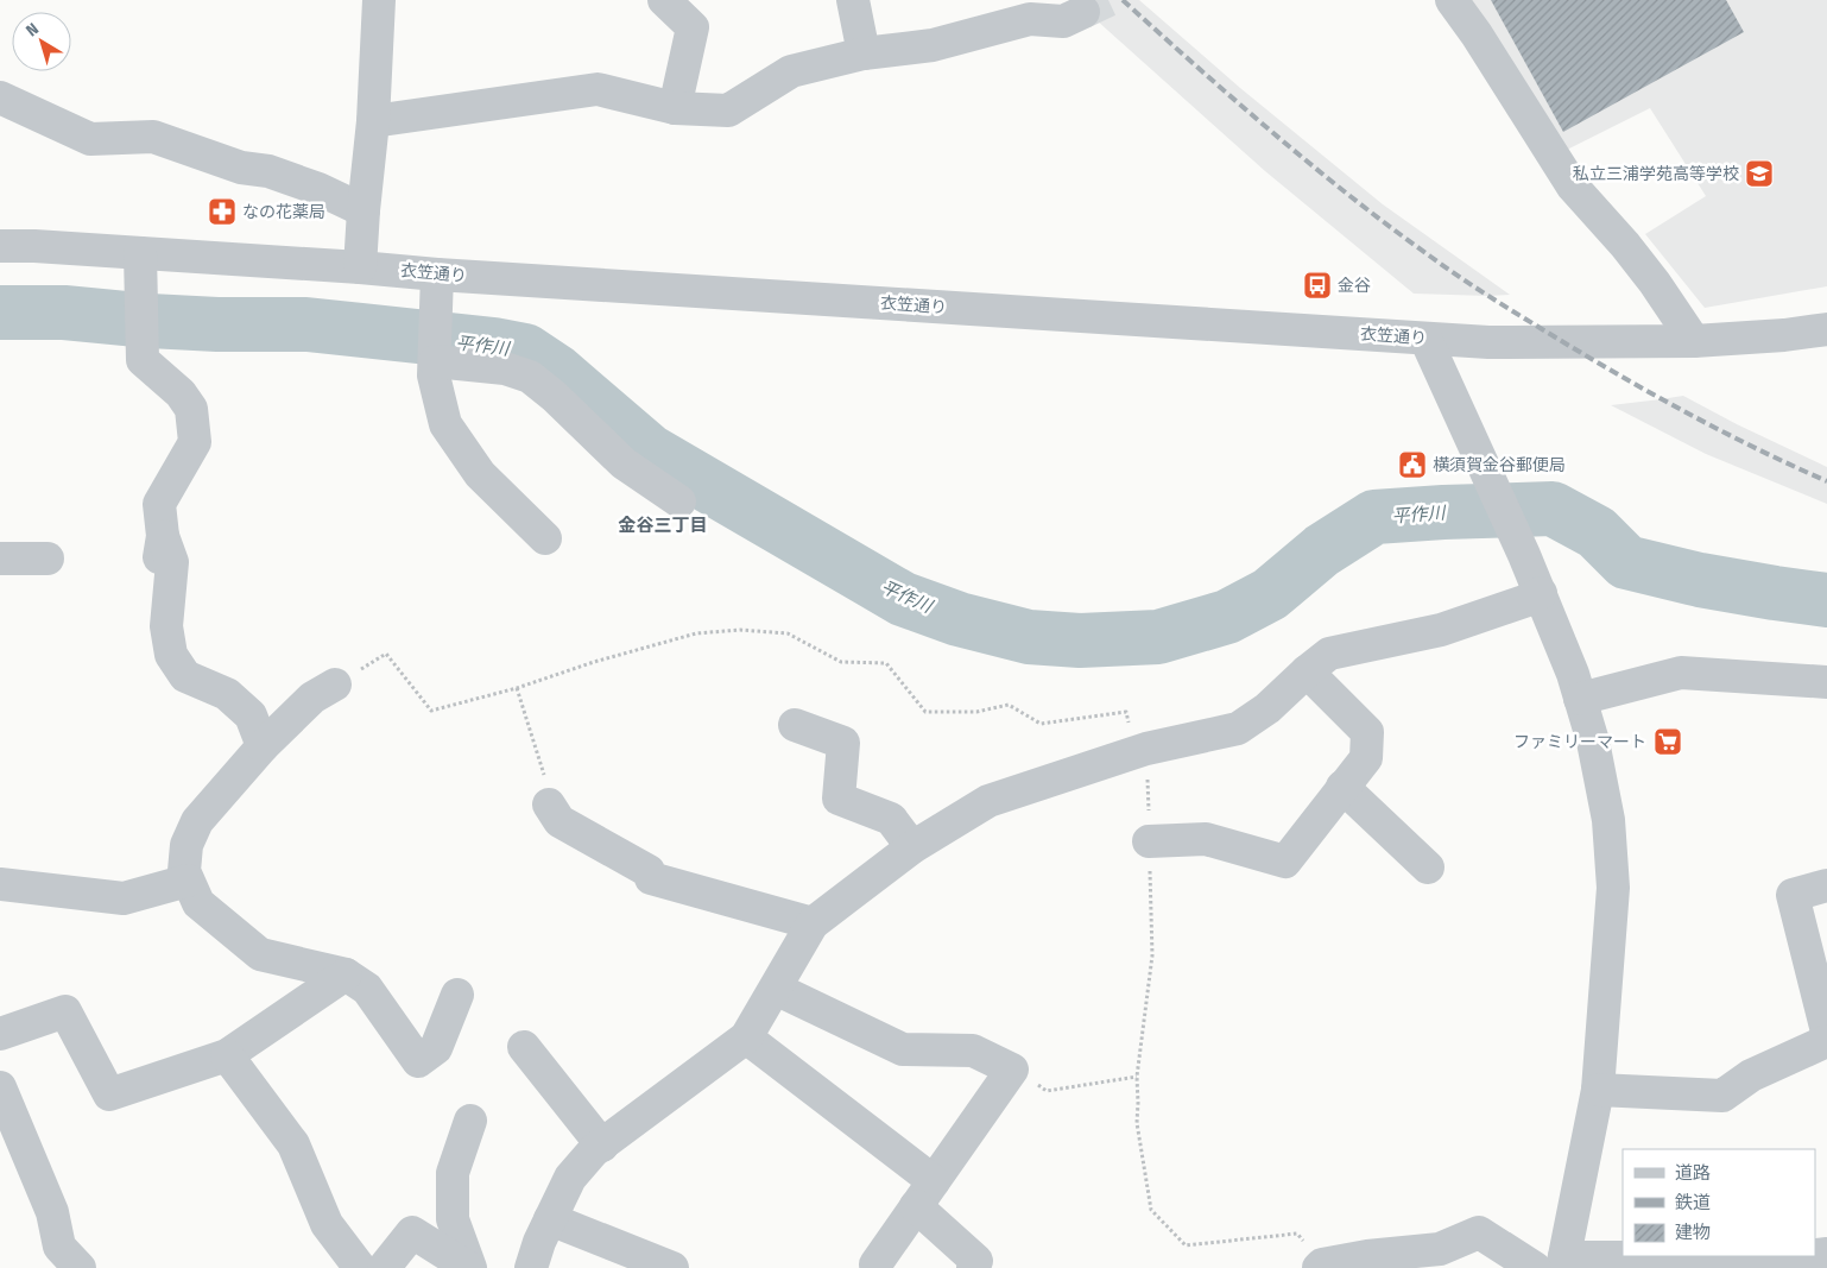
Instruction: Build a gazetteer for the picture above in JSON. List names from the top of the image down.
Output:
{
  "streets": {
    "street": ["衣笠通り"]
  },
  "districts": ["金谷三丁目"],
  "water": ["平作川"],
  "places": {
    "school or university": ["私立三浦学苑高等学校"],
    "pharmacy": ["なの花薬局"],
    "bus stop": ["金谷"],
    "public building": ["横須賀金谷郵便局"],
    "supermarket": ["ファミリーマート"]
  },
  "legend": ["道路", "鉄道", "建物"],
  "north": "top left"
}
